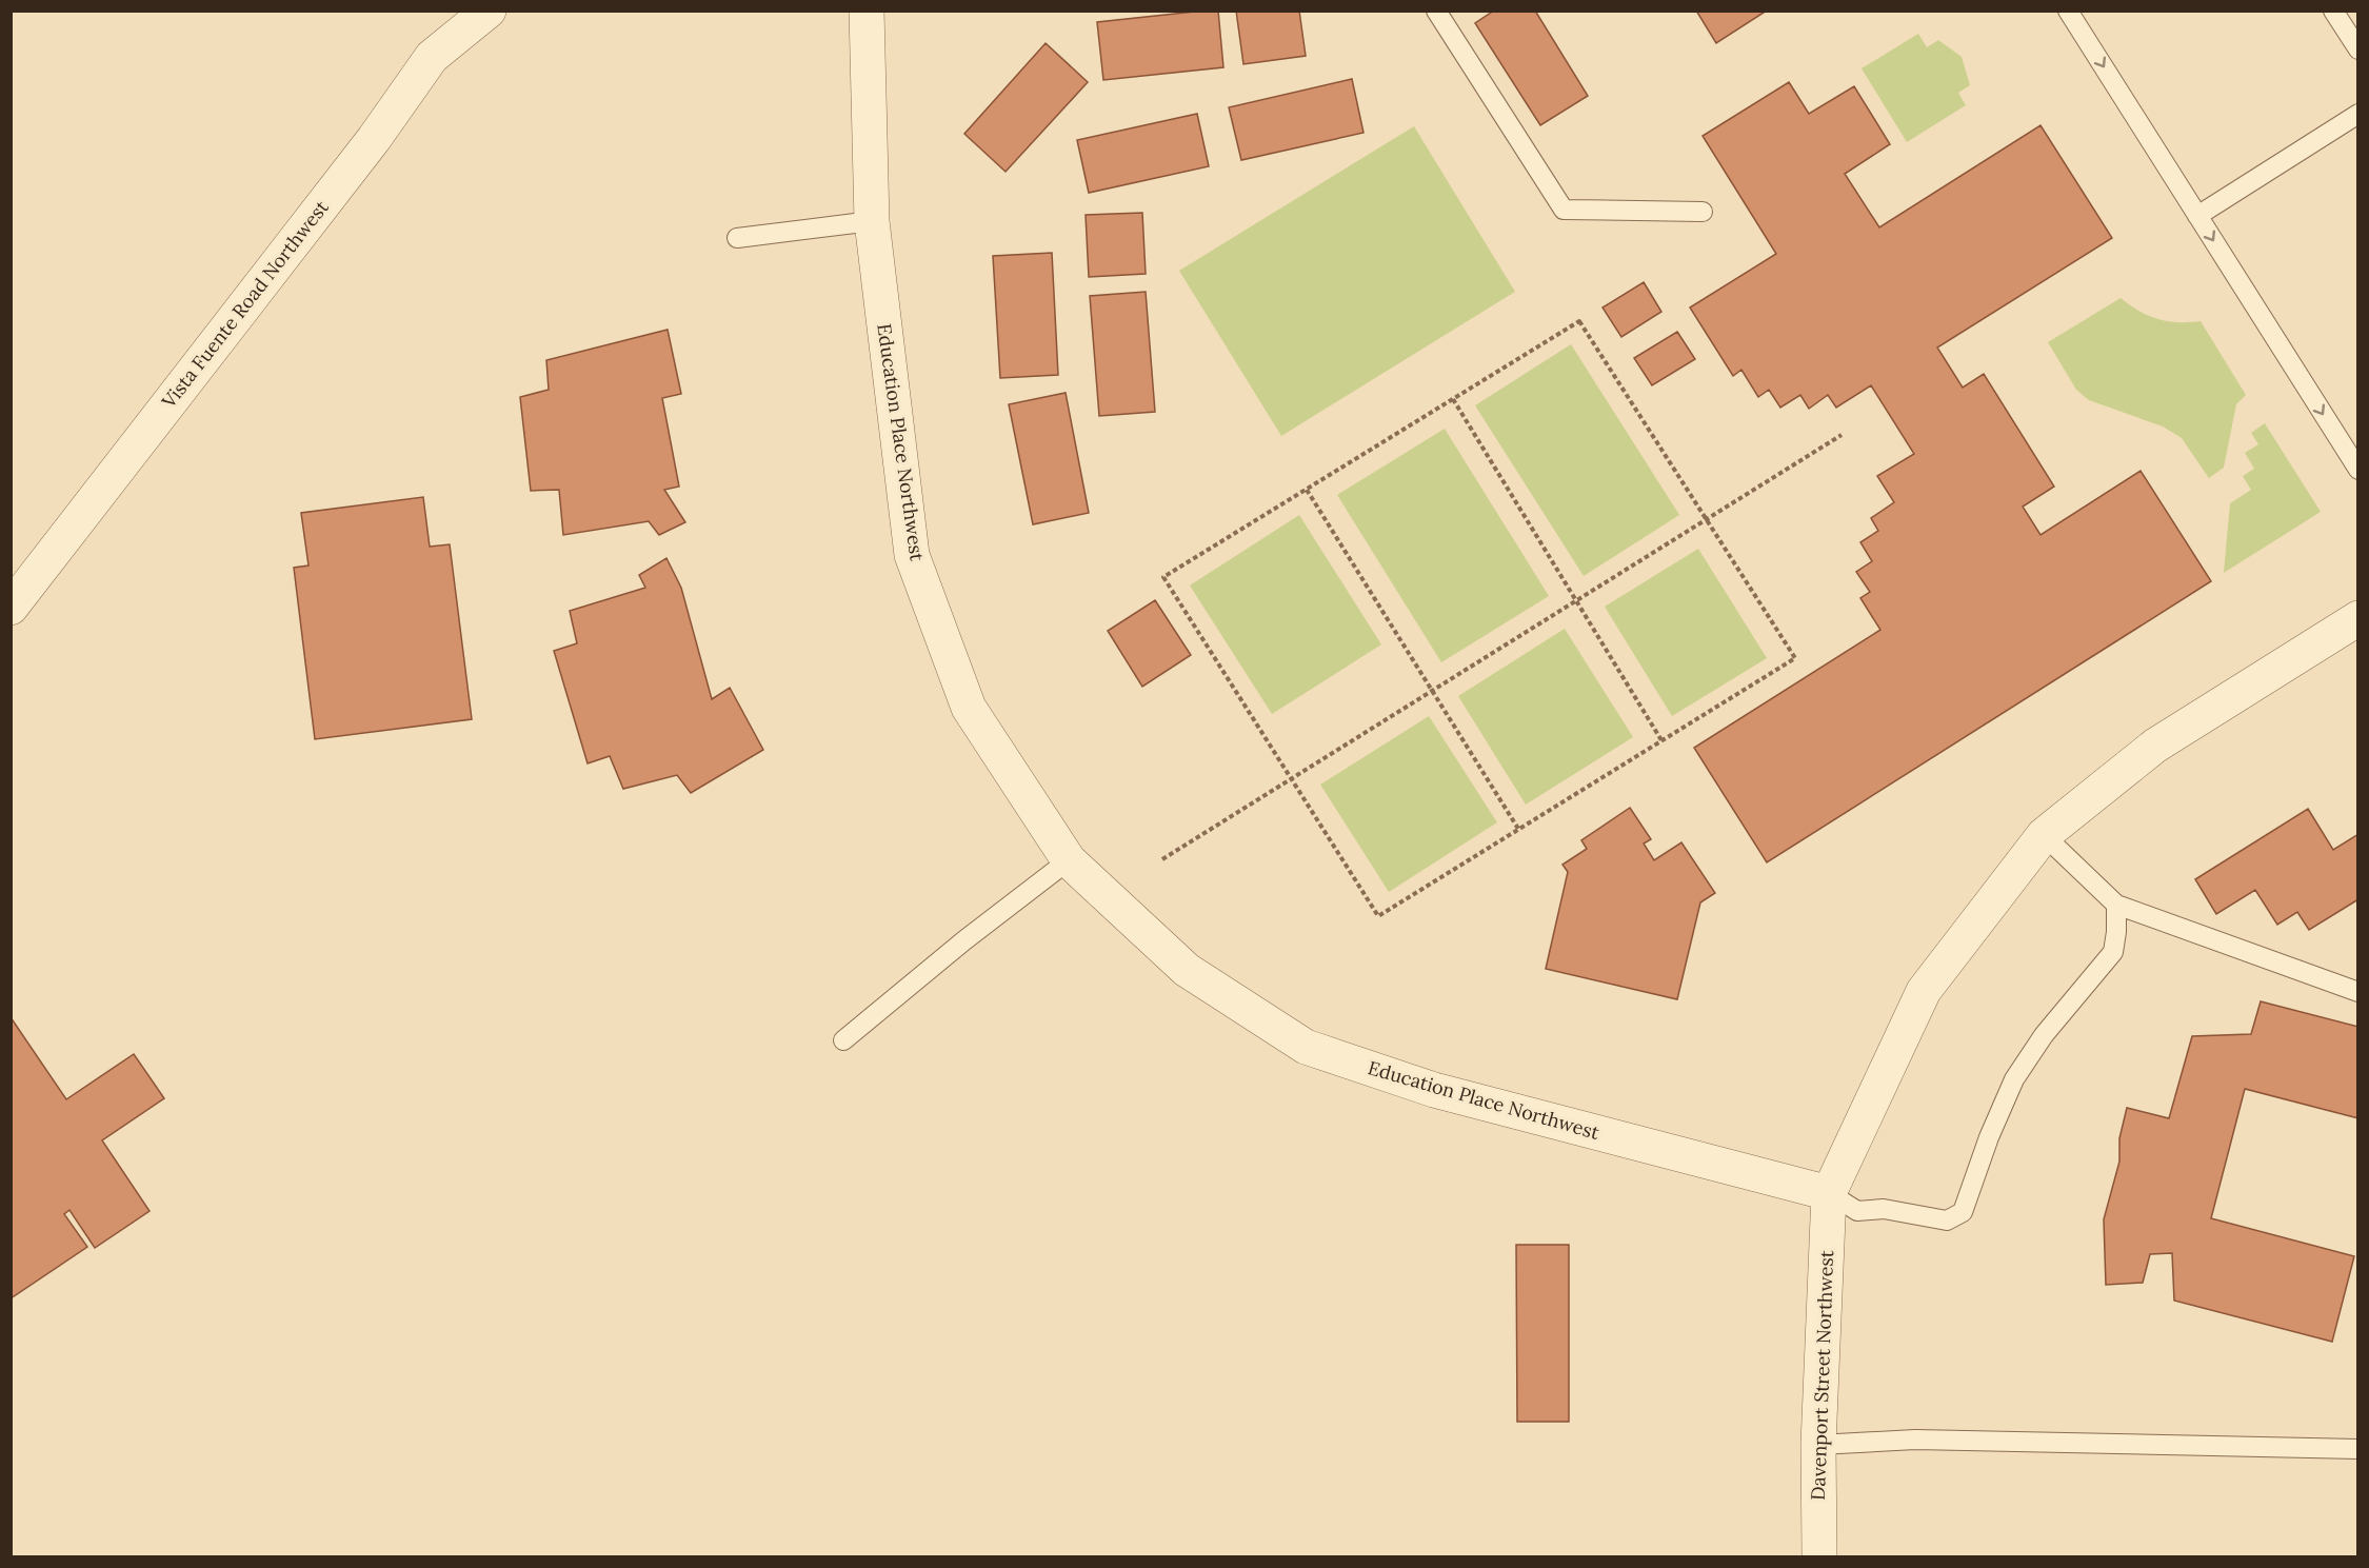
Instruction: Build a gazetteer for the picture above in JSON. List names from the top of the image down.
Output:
{
  "streets": {
    "street": ["Vista Fuente Road Northwest", "Education Place Northwest", "Davenport Street Northwest"]
  },
  "crossings": [
    ["Education Place Northwest", "Davenport Street Northwest"]
  ]
}
